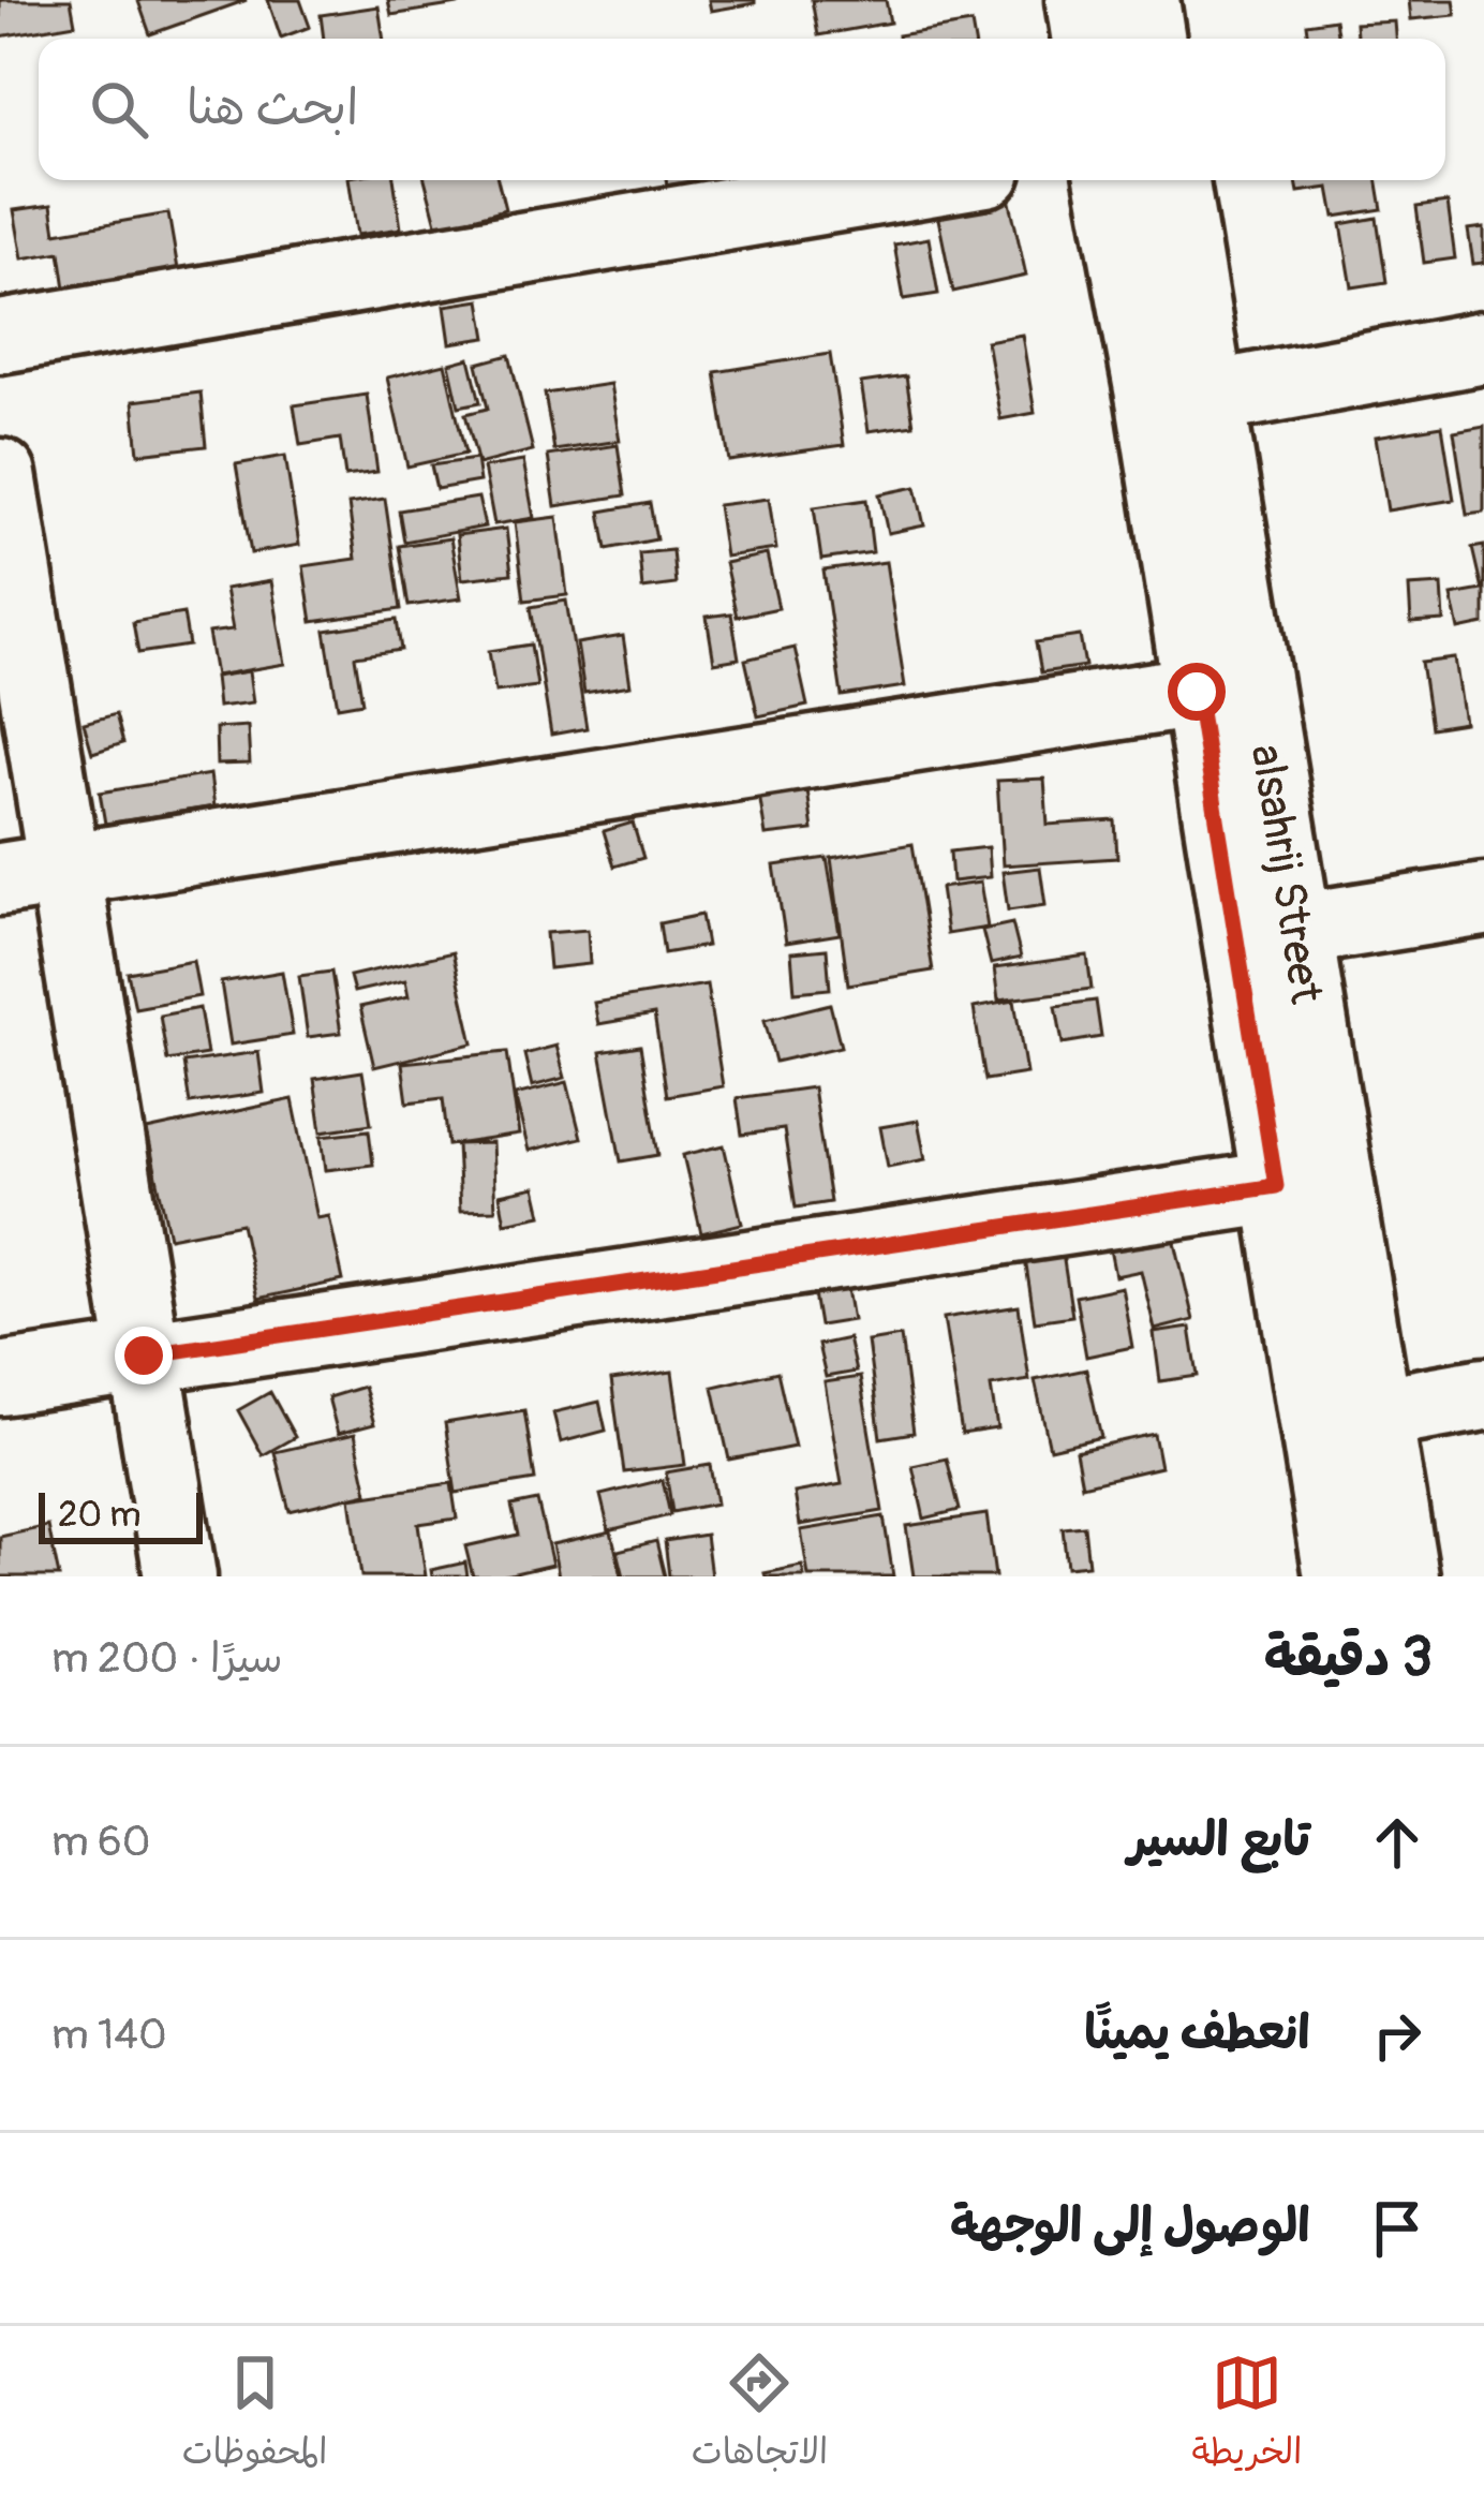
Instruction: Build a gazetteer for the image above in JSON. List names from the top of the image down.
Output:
{
  "streets": {
    "street": ["alsahrij Street"]
  },
  "scale_bar": "20 m",
  "page": {
    "search": "ابحث هنا",
    "scale": "20 m",
    "heading": ["3 دقيقة", "سيرًا · 200 m"],
    "list": [
      ["تابع السير", "60 m"],
      ["انعطف يمينًا", "140 m"],
      "الوصول إلى الوجهة"
    ],
    "nav": ["الخريطة", "الاتجاهات", "المحفوظات"]
  }
}
